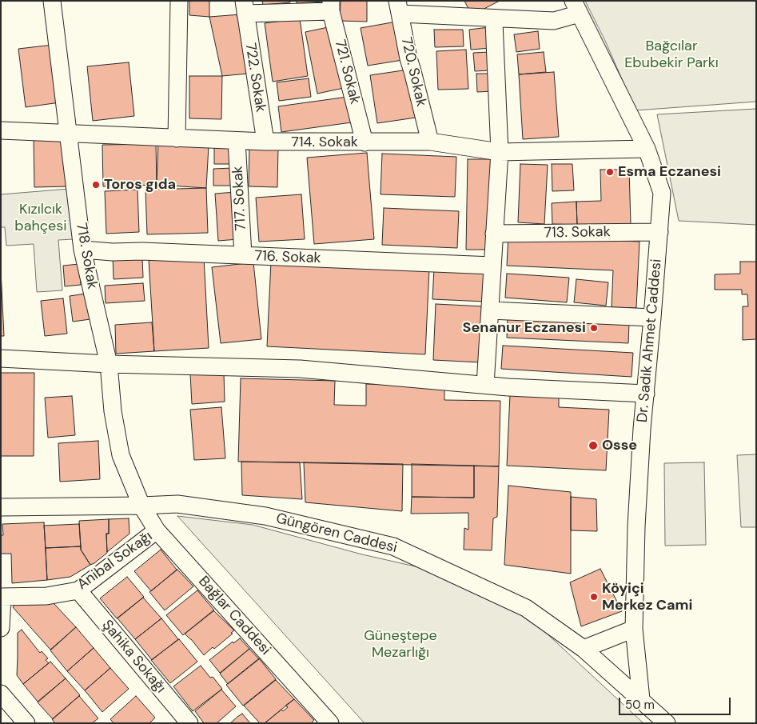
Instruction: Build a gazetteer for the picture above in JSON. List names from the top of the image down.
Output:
{
  "streets": {
    "street": [
      "721. Sokak",
      "720. Sokak",
      "722. Sokak",
      "714. Sokak",
      "717. Sokak",
      "713. Sokak",
      "718. Sokak",
      "716. Sokak",
      "Dr. Sadık Ahmet Caddesi",
      "Güngören Caddesi",
      "Anibal Sokağı",
      "Bağlar Caddesi",
      "Şahika Sokağı"
    ]
  },
  "crossings": [
    ["721. Sokak", "722. Sokak"],
    ["721. Sokak", "714. Sokak"],
    ["720. Sokak", "714. Sokak"],
    ["722. Sokak", "714. Sokak"],
    ["714. Sokak", "717. Sokak"],
    ["714. Sokak", "718. Sokak"],
    ["714. Sokak", "Dr. Sadık Ahmet Caddesi"],
    ["717. Sokak", "716. Sokak"],
    ["713. Sokak", "Dr. Sadık Ahmet Caddesi"],
    ["718. Sokak", "716. Sokak"],
    ["718. Sokak", "Güngören Caddesi"],
    ["718. Sokak", "Bağlar Caddesi"],
    ["Dr. Sadık Ahmet Caddesi", "Güngören Caddesi"],
    ["Güngören Caddesi", "Bağlar Caddesi"],
    ["Anibal Sokağı", "Bağlar Caddesi"],
    ["Anibal Sokağı", "Şahika Sokağı"]
  ],
  "parks": ["Bağcılar Ebubekir Parkı", "Kızılcık bahçesi", "Güneştepe Mezarlığı"],
  "places": [
    "Esma Eczanesi",
    "Toros gıda",
    "Senanur Eczanesi",
    "Osse",
    "Köyiçi Merkez Cami"
  ],
  "scale_bar": "50 m"
}
